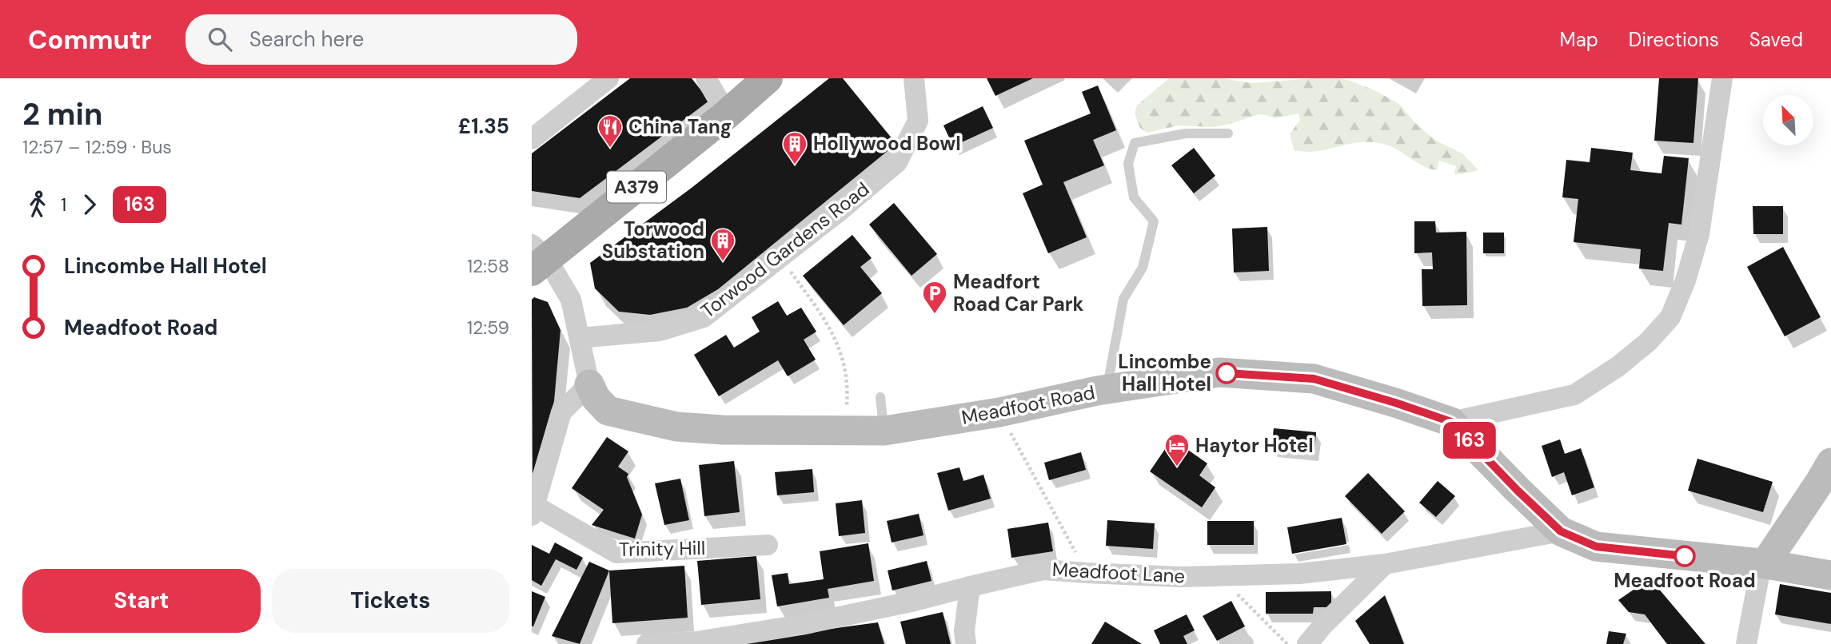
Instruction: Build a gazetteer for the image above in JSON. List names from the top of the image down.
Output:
{
  "streets": {
    "main road": ["A379"],
    "street": [
      "Torwood Gardens Road",
      "Meadfoot Road",
      "Trinity Hill",
      "Meadfoot Lane"
    ]
  },
  "crossings": [
    ["Meadfoot Road", "Meadfoot Lane"]
  ],
  "places": {
    "restaurant": ["China Tang"],
    "building": ["Hollywood Bowl", "Torwood Substation"],
    "parking": ["Meadfort Road Car Park"],
    "other": ["Lincombe Hall Hotel", "Meadfoot Road"],
    "hotel": ["Haytor Hotel"]
  },
  "lines": ["bus line 163"],
  "north": "top left",
  "page": {
    "header": "Commutr",
    "search": "Search here",
    "nav": ["Map", "Directions", "Saved"],
    "heading": ["2 min", "12:57 – 12:59 · Bus", "£1.35"],
    "on_map": "163",
    "legs": ["1", "163"],
    "list": [
      {
        "name": "Lincombe Hall Hotel",
        "value": "12:58"
      },
      {
        "name": "Meadfoot Road",
        "value": "12:59"
      }
    ],
    "buttons": ["Start", "Tickets"]
  }
}
